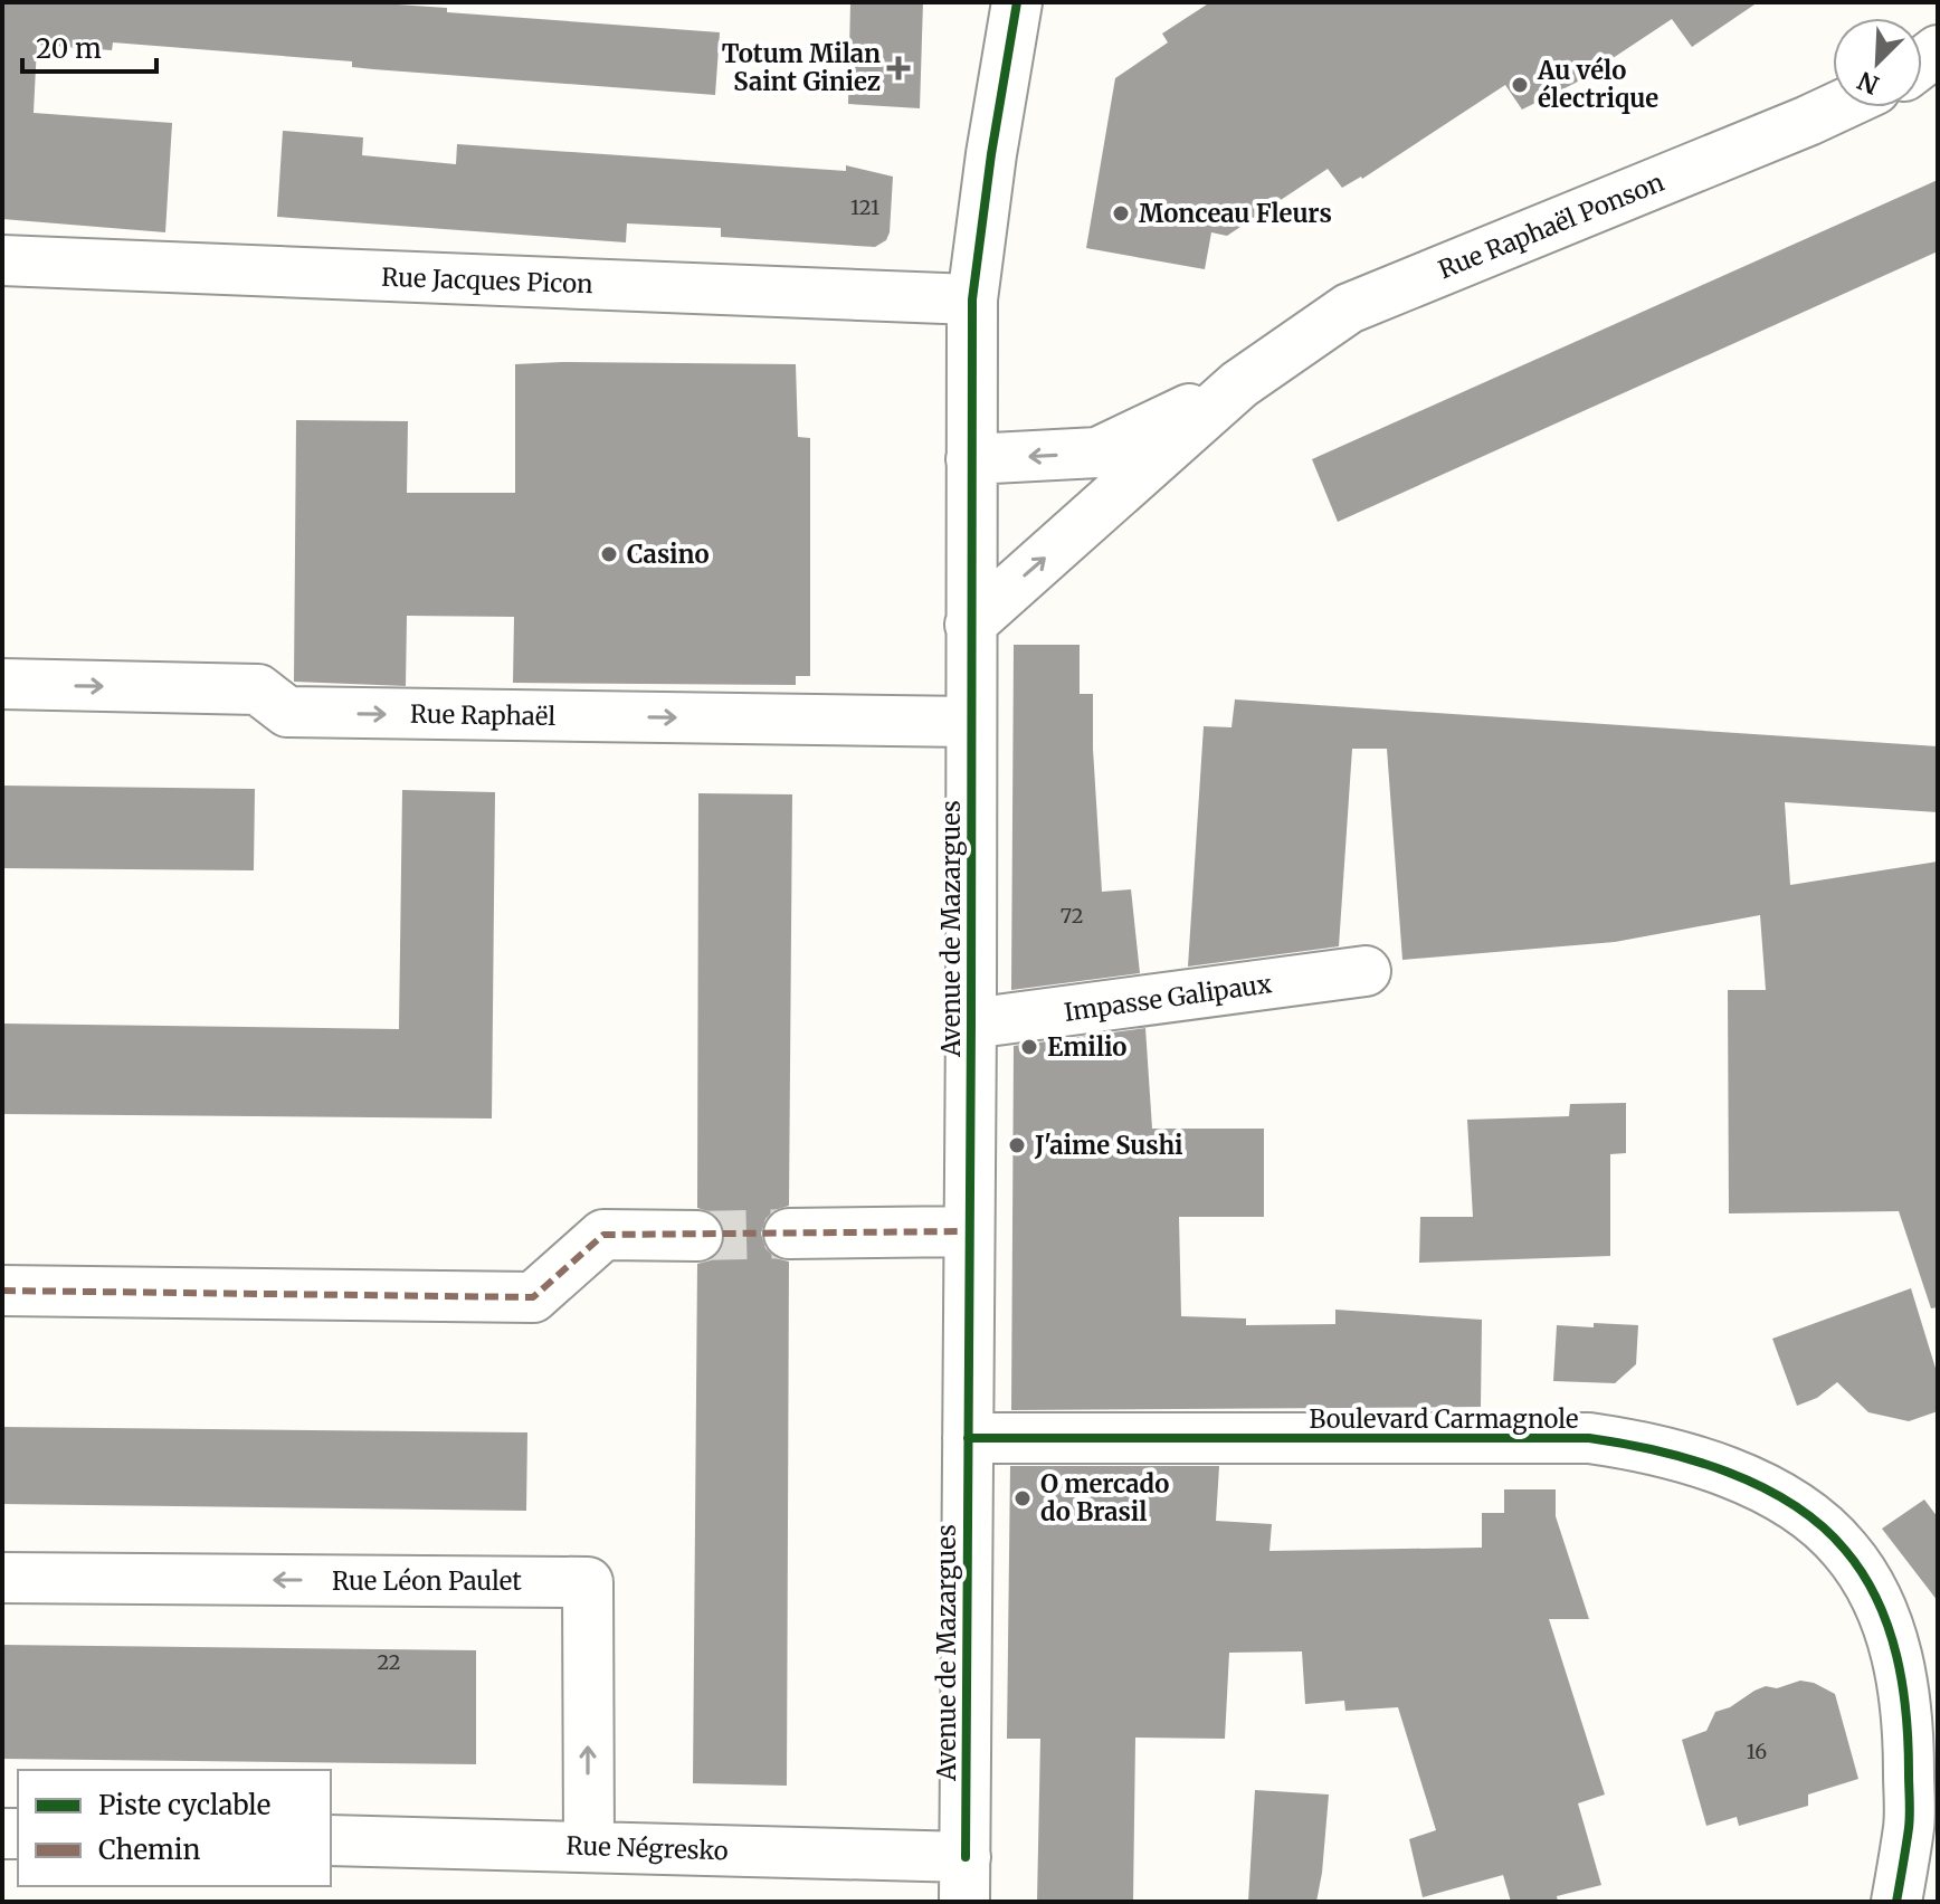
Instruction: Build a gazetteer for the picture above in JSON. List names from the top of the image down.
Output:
{
  "streets": {
    "street": [
      "Rue Raphaël Ponson",
      "Rue Jacques Picon",
      "Rue Raphaël",
      "Avenue de Mazargues",
      "Impasse Galipaux",
      "Boulevard Carmagnole",
      "Rue Léon Paulet",
      "Rue Négresko"
    ]
  },
  "crossings": [
    ["Rue Raphaël Ponson", "Avenue de Mazargues"],
    ["Rue Jacques Picon", "Avenue de Mazargues"],
    ["Rue Raphaël", "Avenue de Mazargues"],
    ["Avenue de Mazargues", "Impasse Galipaux"],
    ["Avenue de Mazargues", "Boulevard Carmagnole"],
    ["Avenue de Mazargues", "Rue Négresko"],
    ["Rue Léon Paulet", "Rue Négresko"]
  ],
  "one_way": ["Rue Raphaël"],
  "places": {
    "health": ["Totum Milan Saint Giniez"],
    "other": [
      "Au vélo électrique",
      "Monceau Fleurs",
      "Casino",
      "Emilio",
      "J'aime Sushi",
      "O mercado do Brasil"
    ]
  },
  "house_numbers": [
    "121",
    "72",
    "22",
    "16"
  ],
  "legend": ["Piste cyclable", "Chemin"],
  "scale_bar": "20 m",
  "north": "bottom left"
}
